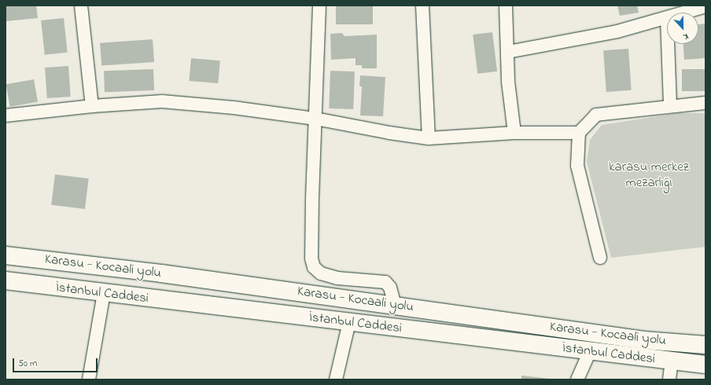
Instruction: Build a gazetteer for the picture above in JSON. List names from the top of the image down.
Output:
{
  "streets": {
    "highway": ["Karasu - Kocaali yolu", "İstanbul Caddesi"]
  },
  "parks": ["karasu merkez mezarlığı"],
  "scale_bar": "50 m",
  "north": "bottom"
}
